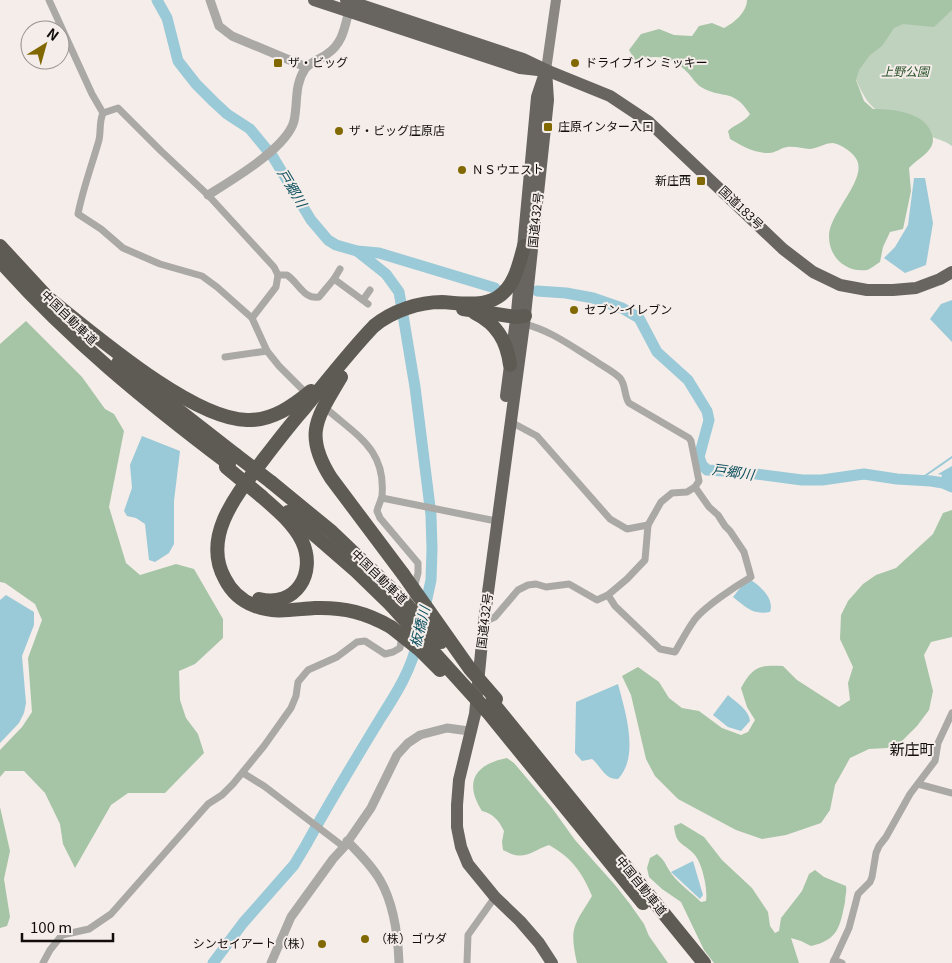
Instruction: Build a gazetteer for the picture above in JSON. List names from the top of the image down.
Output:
{
  "streets": {
    "highway": ["国道183号", "国道432号", "中国自動車道"]
  },
  "crossings": [
    ["国道183号", "国道432号"]
  ],
  "districts": ["新庄町"],
  "water": ["戸郷川", "板橋川"],
  "parks": ["上野公園"],
  "places": {
    "transit": ["ザ・ビッグ", "庄原インター入口", "新庄西"],
    "other": [
      "ドライブイン ミッキー",
      "ザ・ビッグ庄原店",
      "ＮＳウエスト",
      "セブン-イレブン",
      "（株）ゴウダ",
      "シンセイアート（株）"
    ]
  },
  "scale_bar": "100 m",
  "north": "top right"
}
